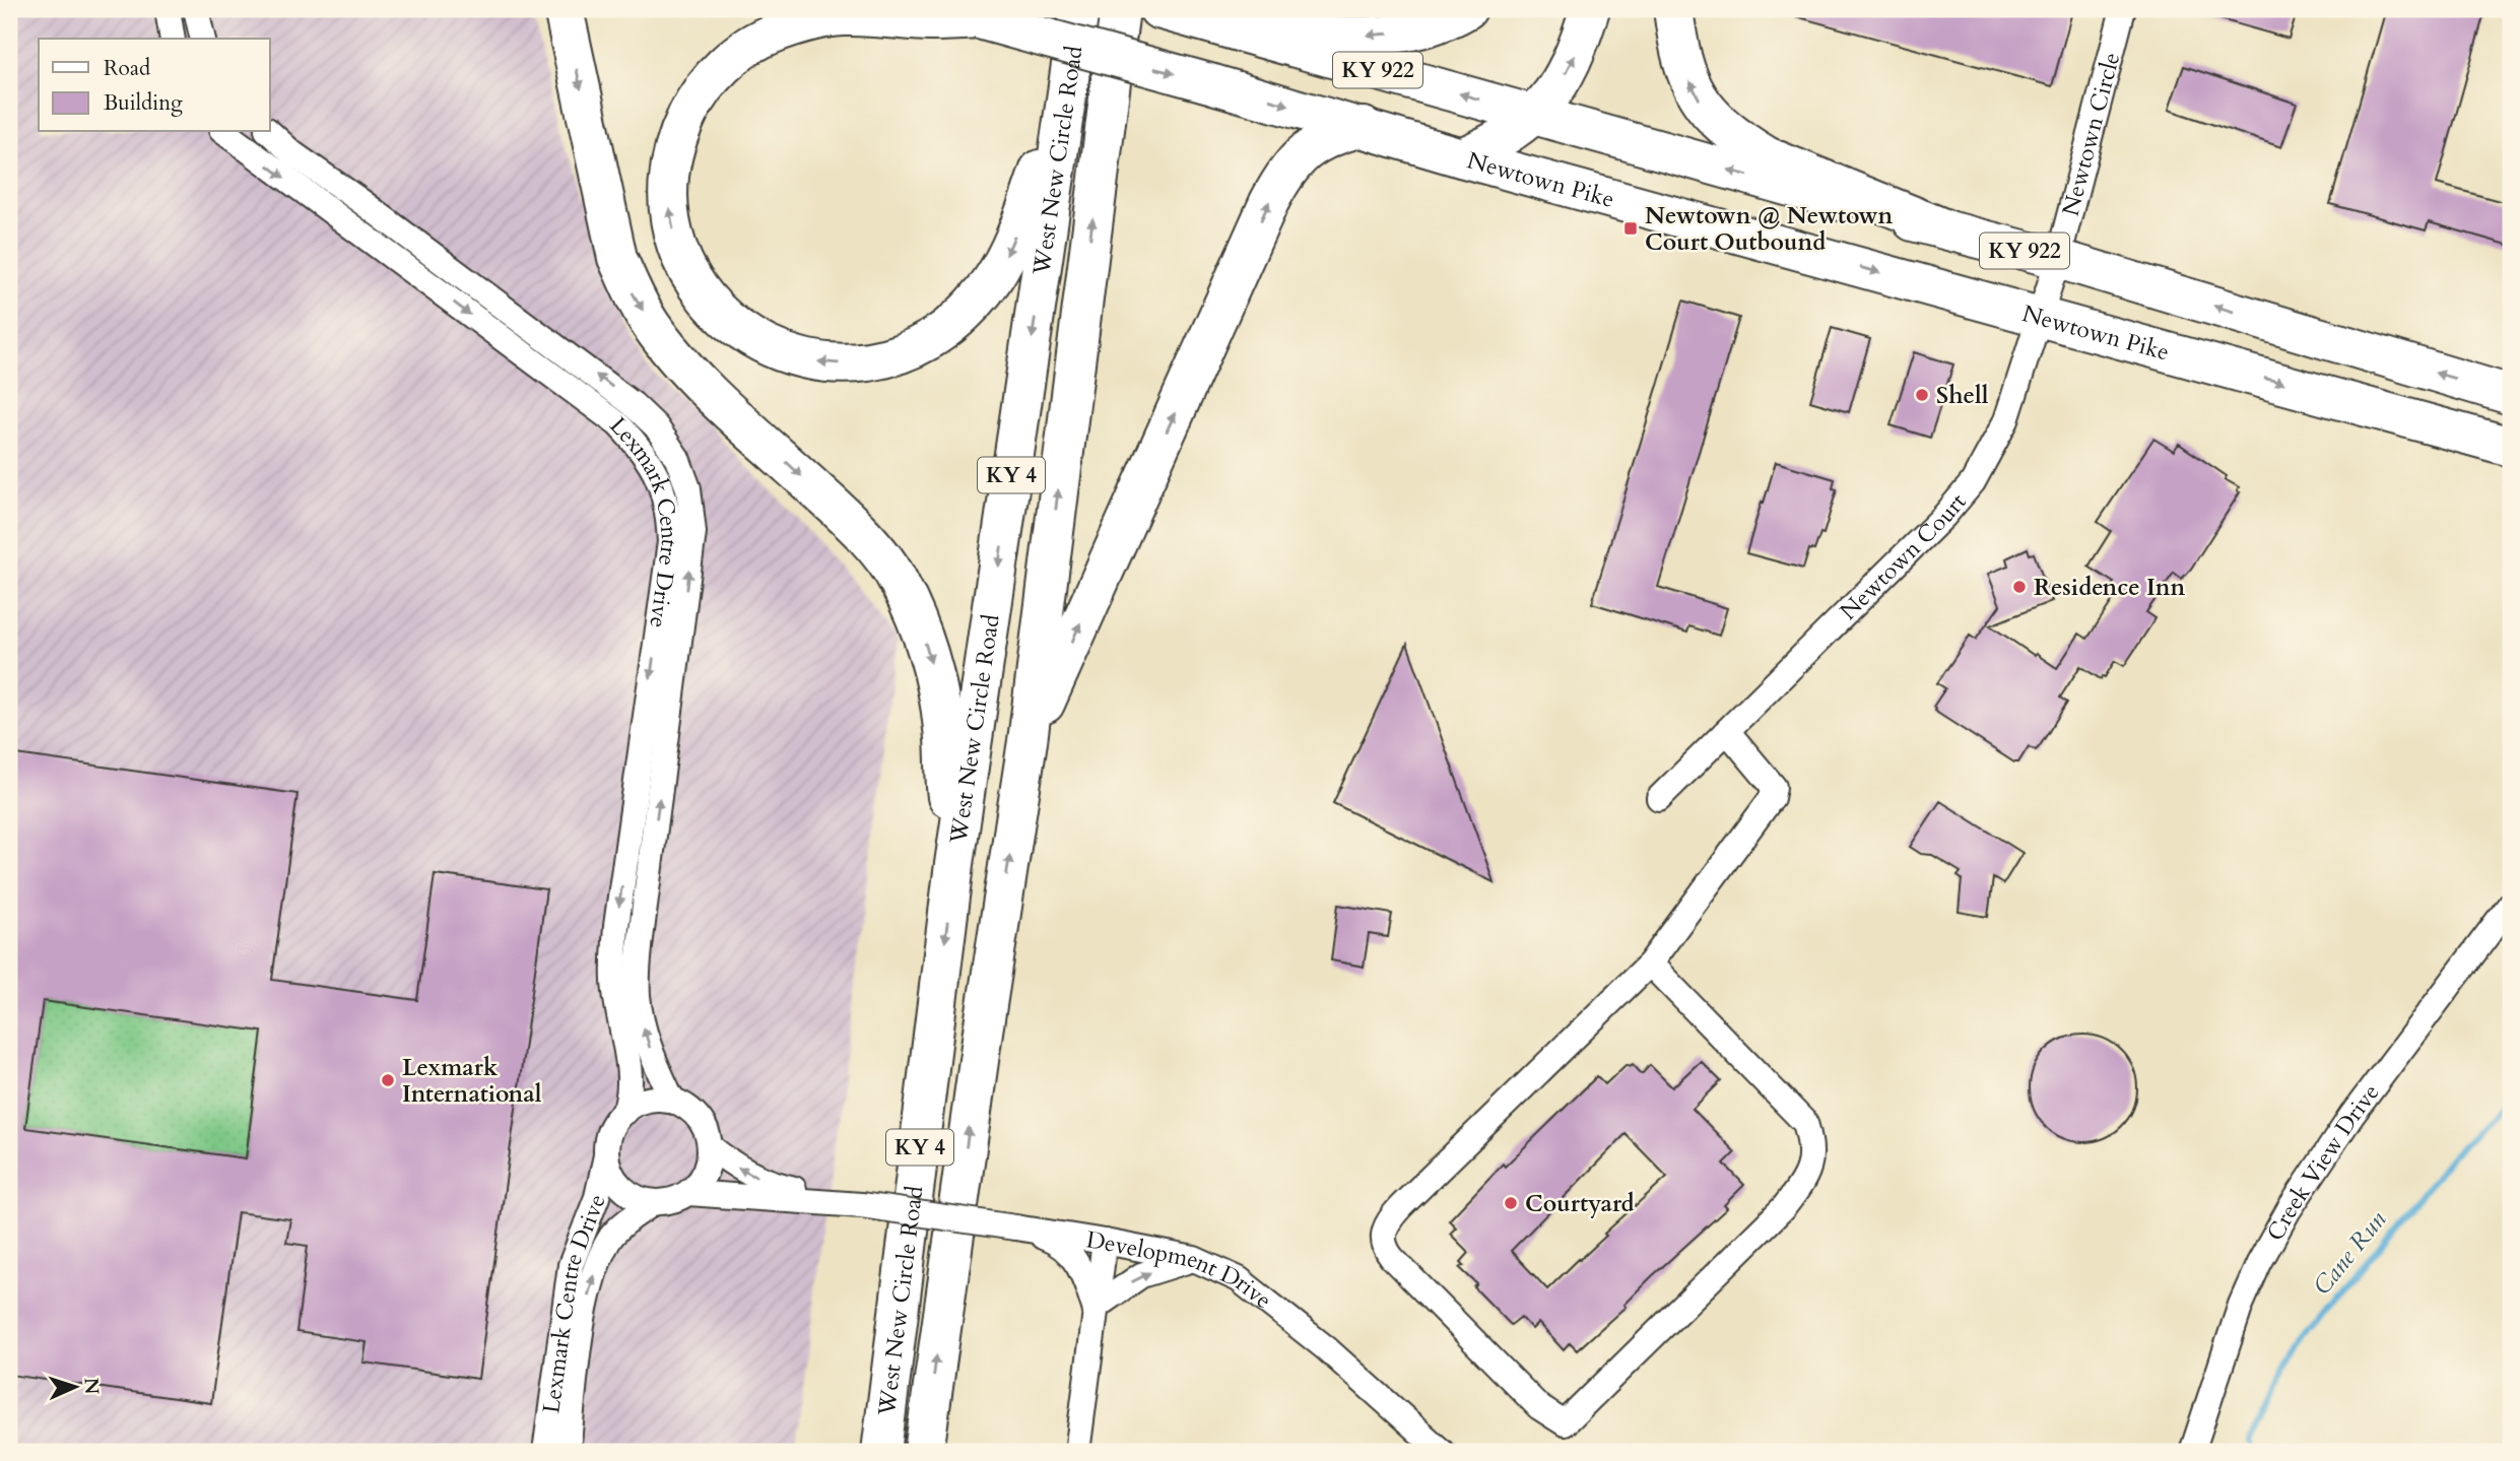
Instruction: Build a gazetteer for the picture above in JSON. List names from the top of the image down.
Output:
{
  "streets": {
    "highway": [
      "KY 922",
      "West New Circle Road",
      "Newtown Pike",
      "KY 4"
    ],
    "street": [
      "Newtown Circle",
      "Lexmark Centre Drive",
      "Newtown Court",
      "Creek View Drive",
      "Development Drive"
    ]
  },
  "crossings": [
    ["KY 922", "Newtown Circle"],
    ["KY 922", "Newtown Court"],
    ["Newtown Circle", "Newtown Court"],
    ["Newtown Pike", "Newtown Court"],
    ["Lexmark Centre Drive", "Development Drive"]
  ],
  "water": ["Cane Run"],
  "places": {
    "transit": ["Newtown @ Newtown Court Outbound"],
    "other": [
      "Shell",
      "Residence Inn",
      "Lexmark International",
      "Courtyard"
    ]
  },
  "legend": ["Road", "Building"],
  "north": "right"
}
